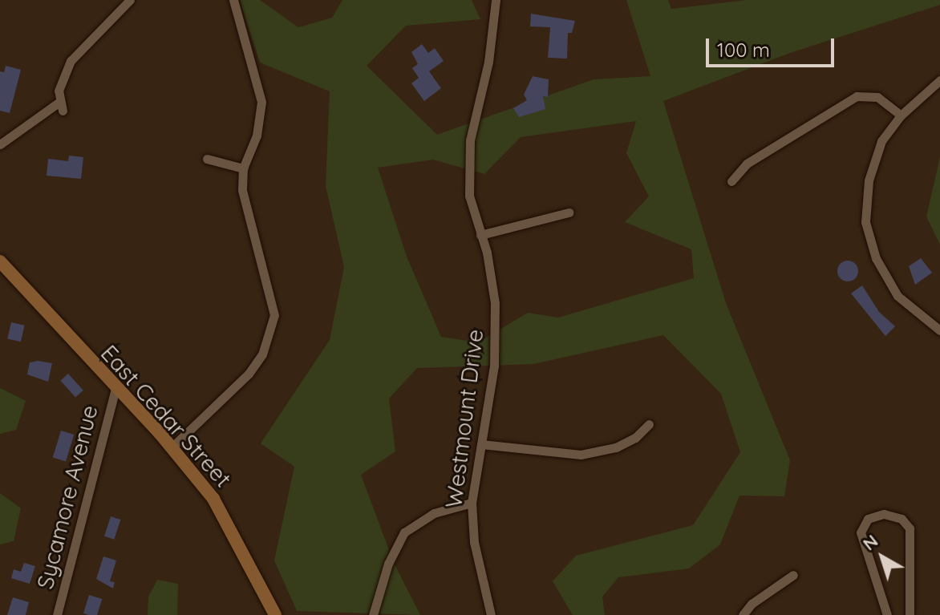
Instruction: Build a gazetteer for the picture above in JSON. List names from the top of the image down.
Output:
{
  "streets": {
    "main road": ["East Cedar Street"],
    "street": ["Westmount Drive", "Sycamore Avenue"]
  },
  "crossings": [
    ["East Cedar Street", "Sycamore Avenue"]
  ],
  "scale_bar": "100 m",
  "north": "top left"
}
